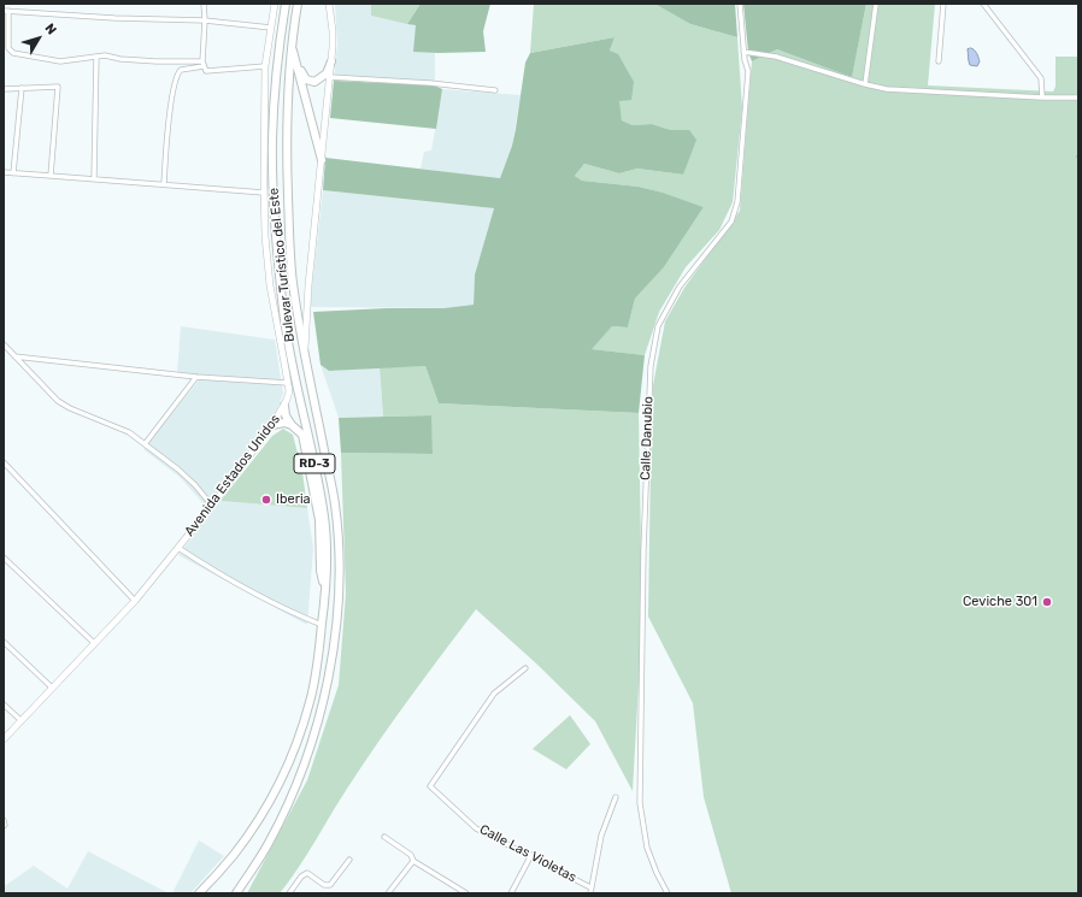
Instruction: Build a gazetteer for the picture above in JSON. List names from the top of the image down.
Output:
{
  "streets": {
    "highway": ["Bulevar Turístico del Este", "RD-3"],
    "street": ["Calle Danubio", "Avenida Estados Unidos", "Calle Las Violetas"]
  },
  "places": ["Iberia", "Ceviche 301"],
  "north": "top right"
}
